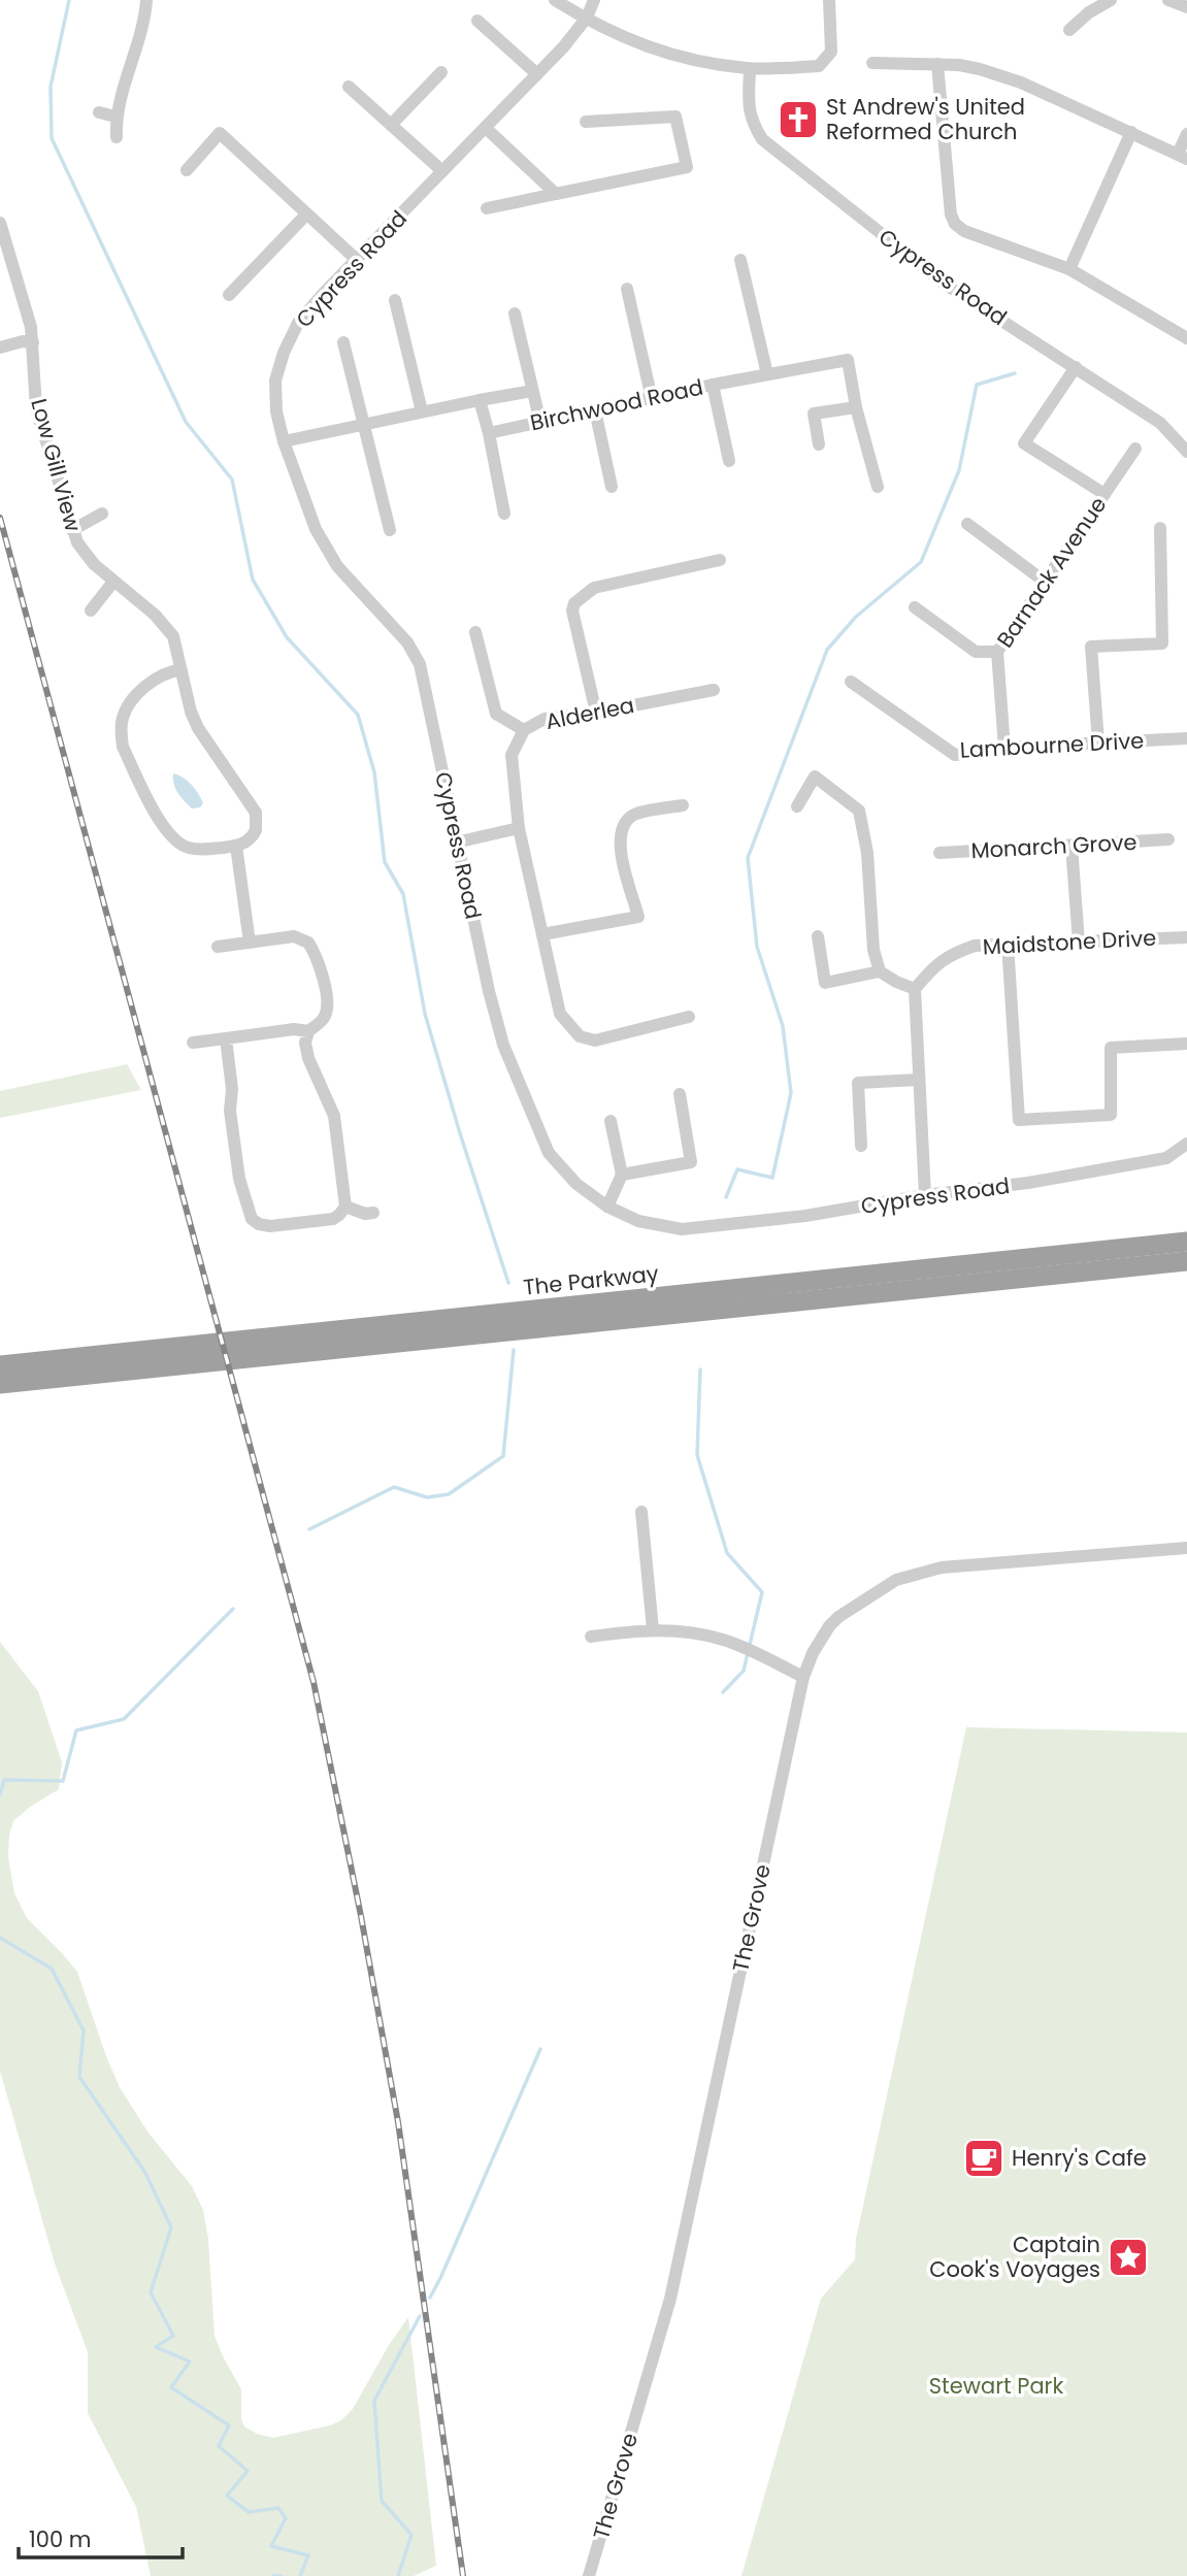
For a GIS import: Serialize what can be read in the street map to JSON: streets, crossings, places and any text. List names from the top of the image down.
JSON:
{
  "streets": {
    "highway": ["The Parkway"],
    "street": [
      "Cypress Road",
      "Birchwood Road",
      "Low Gill View",
      "Barnack Avenue",
      "Alderlea",
      "Lambourne Drive",
      "Monarch Grove",
      "Maidstone Drive",
      "The Grove"
    ]
  },
  "crossings": [
    ["Barnack Avenue", "Lambourne Drive"]
  ],
  "parks": ["Stewart Park"],
  "places": {
    "church": ["St Andrew's United Reformed Church"],
    "cafe": ["Henry's Cafe"],
    "place": ["Captain Cook's Voyages"]
  },
  "scale_bar": "100 m"
}
